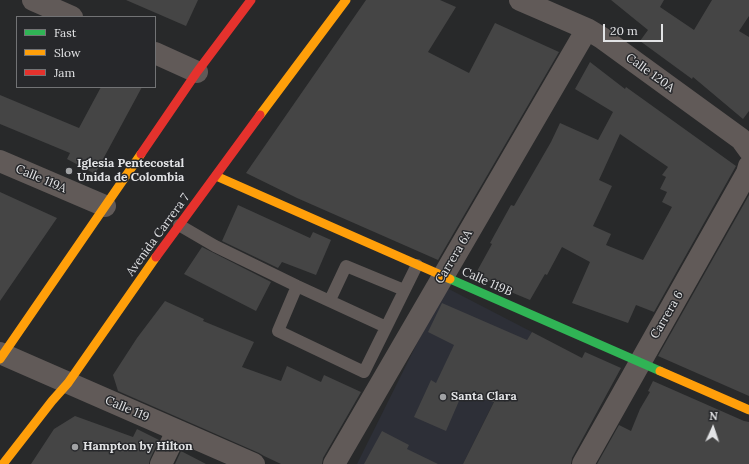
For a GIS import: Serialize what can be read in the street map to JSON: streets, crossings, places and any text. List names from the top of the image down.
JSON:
{
  "streets": {
    "main road": ["Avenida Carrera 7", "Calle 119B"],
    "street": [
      "Calle 120A",
      "Calle 119A",
      "Carrera 6A",
      "Carrera 6",
      "Calle 119"
    ]
  },
  "crossings": [
    ["Calle 120A", "Carrera 6A"],
    ["Avenida Carrera 7", "Calle 119B"],
    ["Avenida Carrera 7", "Calle 119"],
    ["Carrera 6A", "Calle 119B"],
    ["Calle 119B", "Carrera 6"]
  ],
  "places": ["Iglesia Pentecostal Unida de Colombia", "Santa Clara", "Hampton by Hilton"],
  "legend": ["Fast", "Slow", "Jam"],
  "scale_bar": "20 m",
  "north": "top"
}
